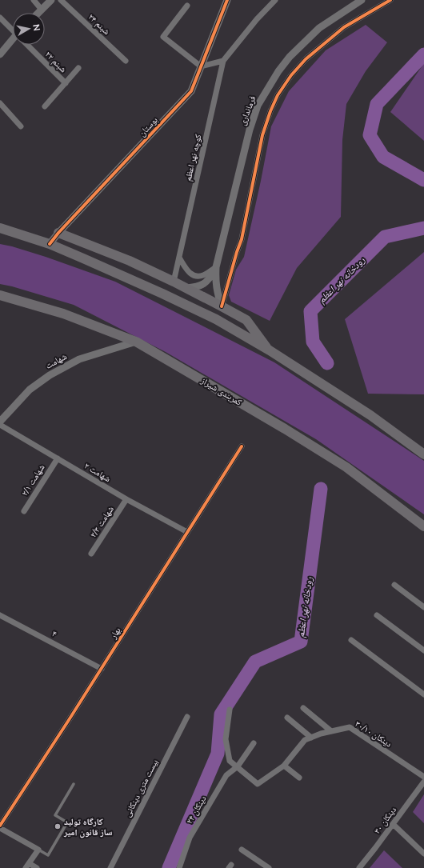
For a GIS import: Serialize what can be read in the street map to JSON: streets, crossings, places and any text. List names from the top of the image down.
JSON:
{
  "streets": {
    "highway": ["کمربندی شیراز"],
    "street": [
      "۲۴ شبنم",
      "۲۲ شبنم",
      "فرمانداری",
      "بوستان",
      "کوچه نهر اعظم",
      "شهامت",
      "۲ شهامت",
      "۲/۱ شهامت",
      "۲/۳ شهامت",
      "بهار",
      "۴",
      "۳۰/۱۰ دینکان",
      "بیست متری دینکانی",
      "۲۴ دینکان",
      "۳۰ دینکان"
    ]
  },
  "crossings": [
    ["شهامت", "کمربندی شیراز"],
    ["۲ شهامت", "۲/۱ شهامت"],
    ["۲ شهامت", "۲/۳ شهامت"],
    ["۲ شهامت", "بهار"],
    ["بهار", "۴"],
    ["۳۰/۱۰ دینکان", "۲۴ دینکان"]
  ],
  "water": ["رودخانه نهر اعظم"],
  "places": ["کارگاه تولید ساز قانون امیر"],
  "north": "right"
}
